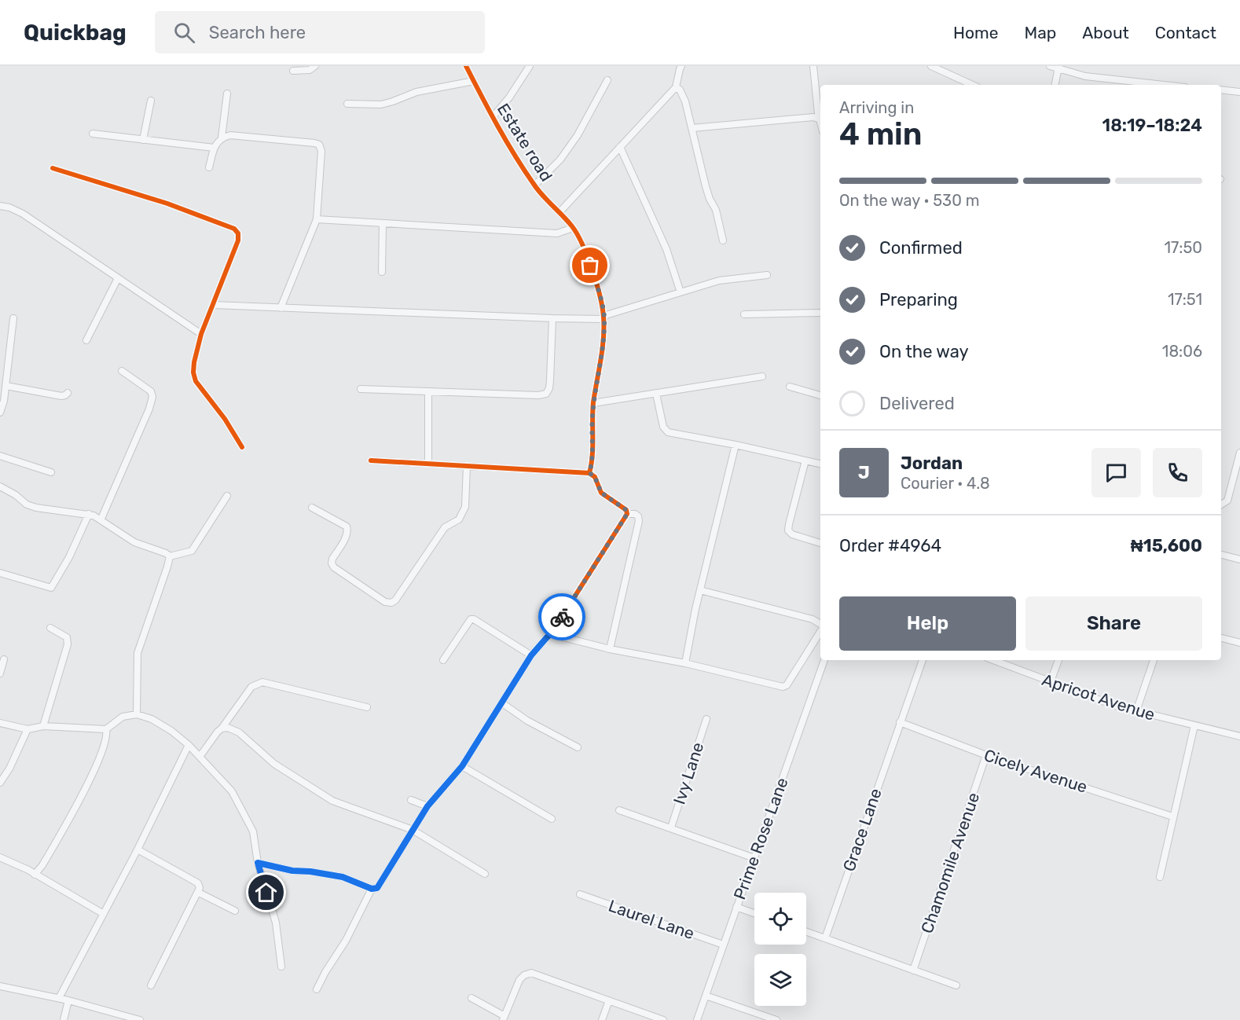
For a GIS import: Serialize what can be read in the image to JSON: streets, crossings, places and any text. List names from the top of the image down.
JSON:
{
  "streets": {
    "street": [
      "Estate road",
      "Apricot Avenue",
      "Cicely Avenue",
      "Ivy Lane",
      "Grace Lane",
      "Prime Rose Lane",
      "Chamomile Avenue",
      "Laurel Lane"
    ]
  },
  "crossings": [
    ["Cicely Avenue", "Grace Lane"],
    ["Cicely Avenue", "Chamomile Avenue"],
    ["Prime Rose Lane", "Laurel Lane"]
  ],
  "page": {
    "header": "Quickbag",
    "search": "Search here",
    "nav": [
      "Home",
      "Map",
      "About",
      "Contact"
    ],
    "heading": ["4 min", "Arriving in", "18:19–18:24"],
    "panel": [
      "Jordan",
      "Courier · 4.8",
      "Order #4964",
      "₦15,600"
    ],
    "bar": "On the way · 530 m",
    "list": [
      ["Confirmed", "17:50"],
      ["Preparing", "17:51"],
      ["On the way", "18:06"],
      "Delivered"
    ],
    "round": "J",
    "buttons": ["Help", "Share"]
  }
}
